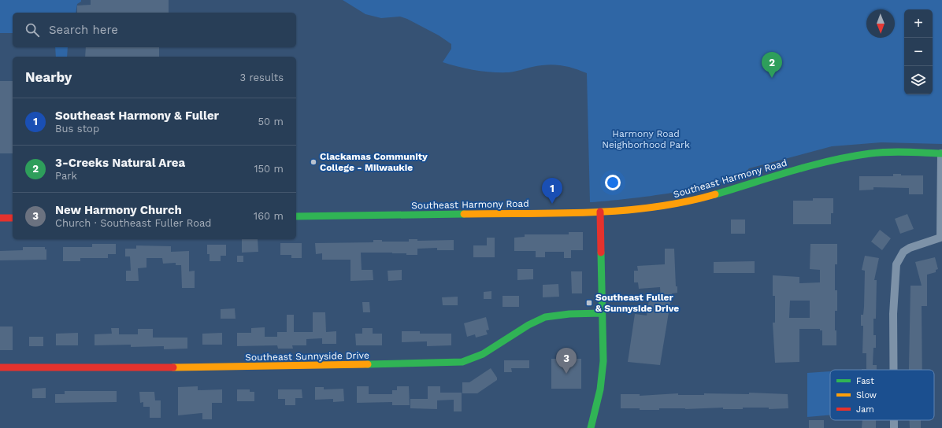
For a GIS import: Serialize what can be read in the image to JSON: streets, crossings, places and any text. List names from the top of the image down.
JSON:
{
  "streets": {
    "street": ["Southeast Harmony Road", "Southeast Sunnyside Drive"]
  },
  "parks": ["Harmony Road Neighborhood Park"],
  "places": {
    "other": ["Clackamas Community College - Milwaukie"],
    "transit": ["Southeast Fuller & Sunnyside Drive"]
  },
  "legend": ["Fast", "Slow", "Jam"],
  "north": "bottom",
  "page": {
    "map_buttons": ["+", "−"],
    "search": "Search here",
    "pins": ["2", "1", "3"],
    "heading": ["Nearby", "3 results"],
    "list": [
      {
        "mark": "1",
        "name": "Southeast Harmony & Fuller",
        "note": "Bus stop",
        "value": "50 m"
      },
      {
        "mark": "2",
        "name": "3-Creeks Natural Area",
        "note": "Park",
        "value": "150 m"
      },
      {
        "mark": "3",
        "name": "New Harmony Church",
        "note": "Church · Southeast Fuller Road",
        "value": "160 m"
      }
    ]
  }
}
